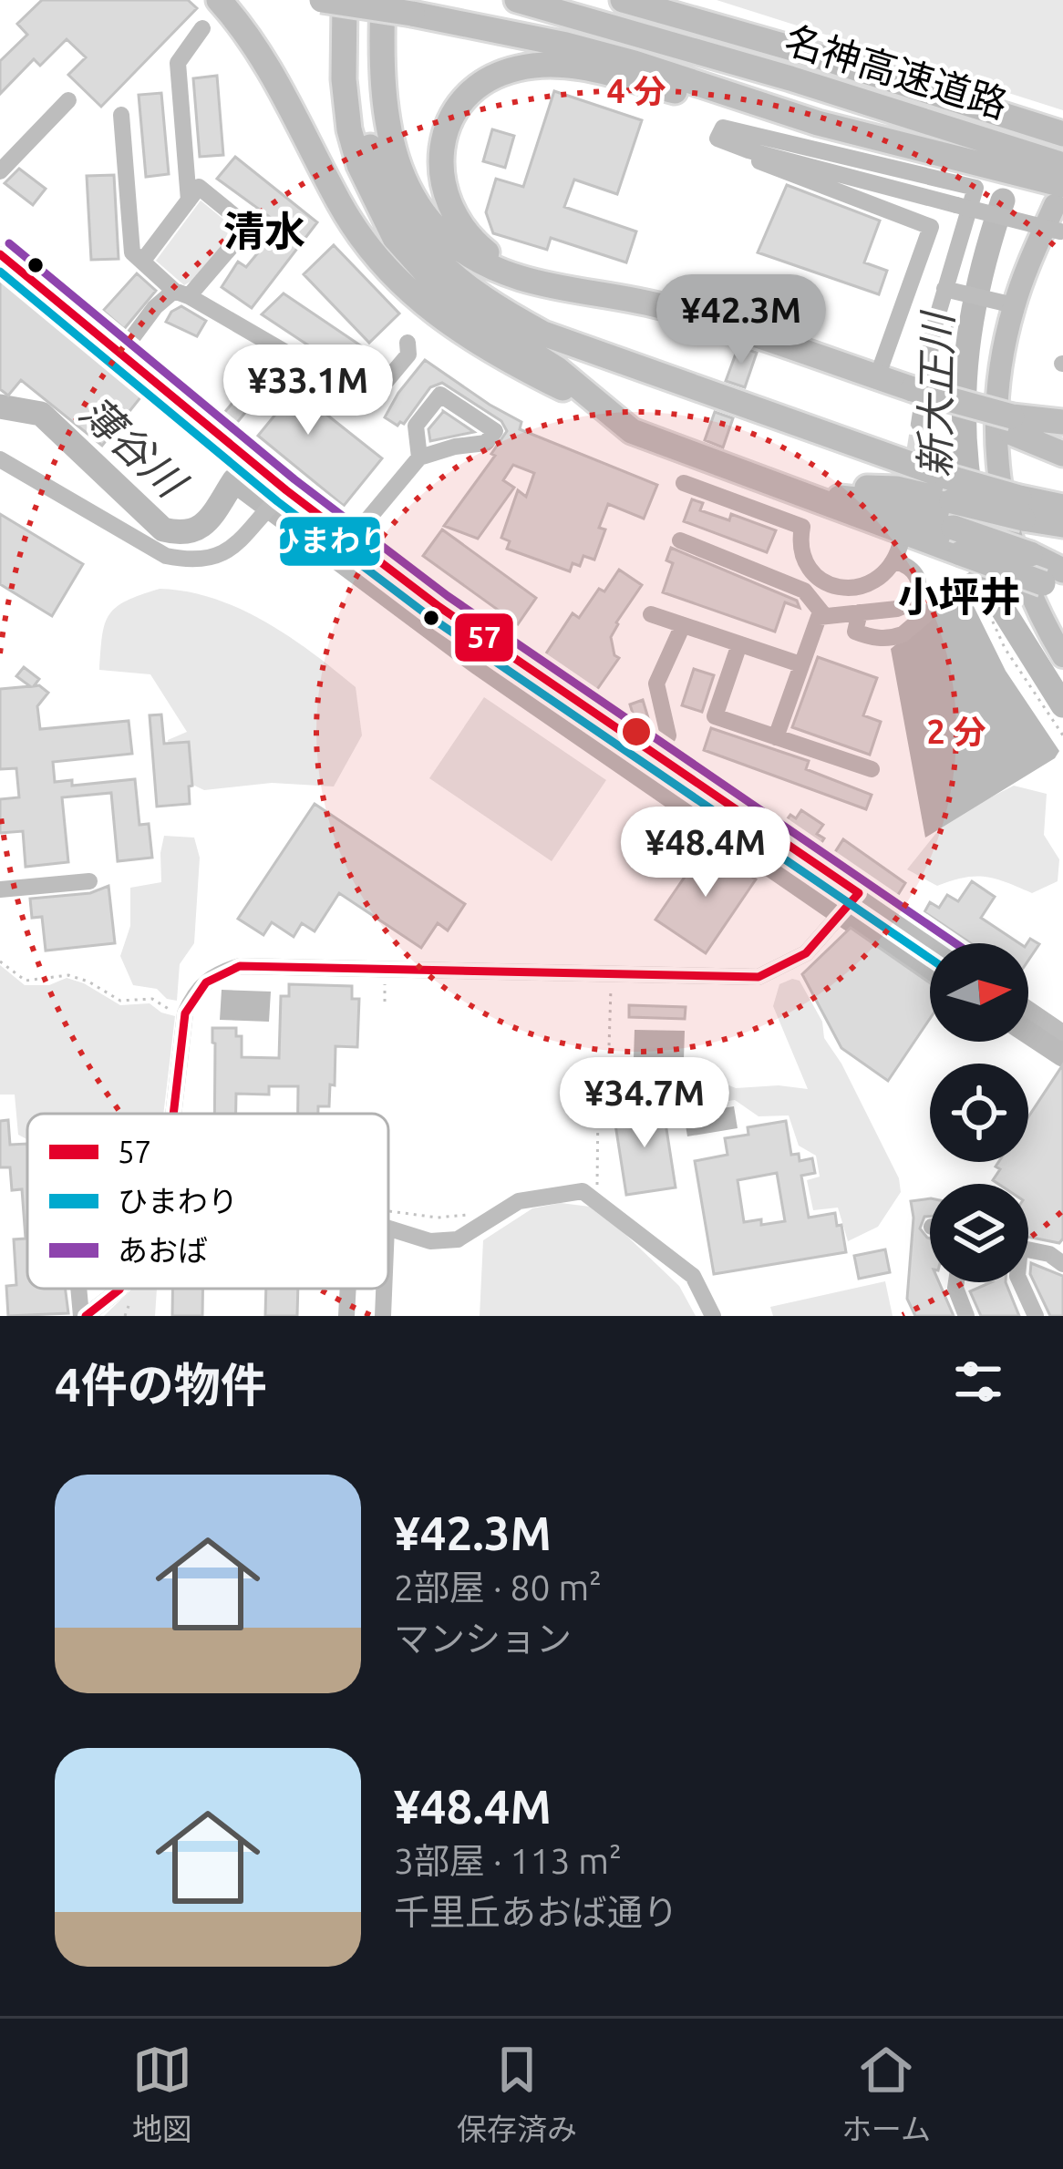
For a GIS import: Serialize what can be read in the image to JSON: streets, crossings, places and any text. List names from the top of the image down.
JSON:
{
  "streets": {
    "highway": ["名神高速道路"]
  },
  "districts": ["清水", "小坪井"],
  "water": ["新大正川", "薄谷川"],
  "lines": ["transit line あおば", "transit line 57", "transit line ひまわり"],
  "legend": ["57", "ひまわり", "あおば"],
  "north": "right",
  "page": {
    "price": [
      "¥42.3M",
      "¥33.1M",
      "¥48.4M",
      "¥34.7M"
    ],
    "heading": "4件の物件",
    "list": [
      {
        "name": "¥42.3M",
        "note": "2部屋 · 80 m² · マンション"
      },
      {
        "name": "¥48.4M",
        "note": "3部屋 · 113 m² · 千里丘あおば通り"
      }
    ],
    "tabs": ["地図", "保存済み", "ホーム"]
  },
  "rings": ["4 分", "2 分"]
}
